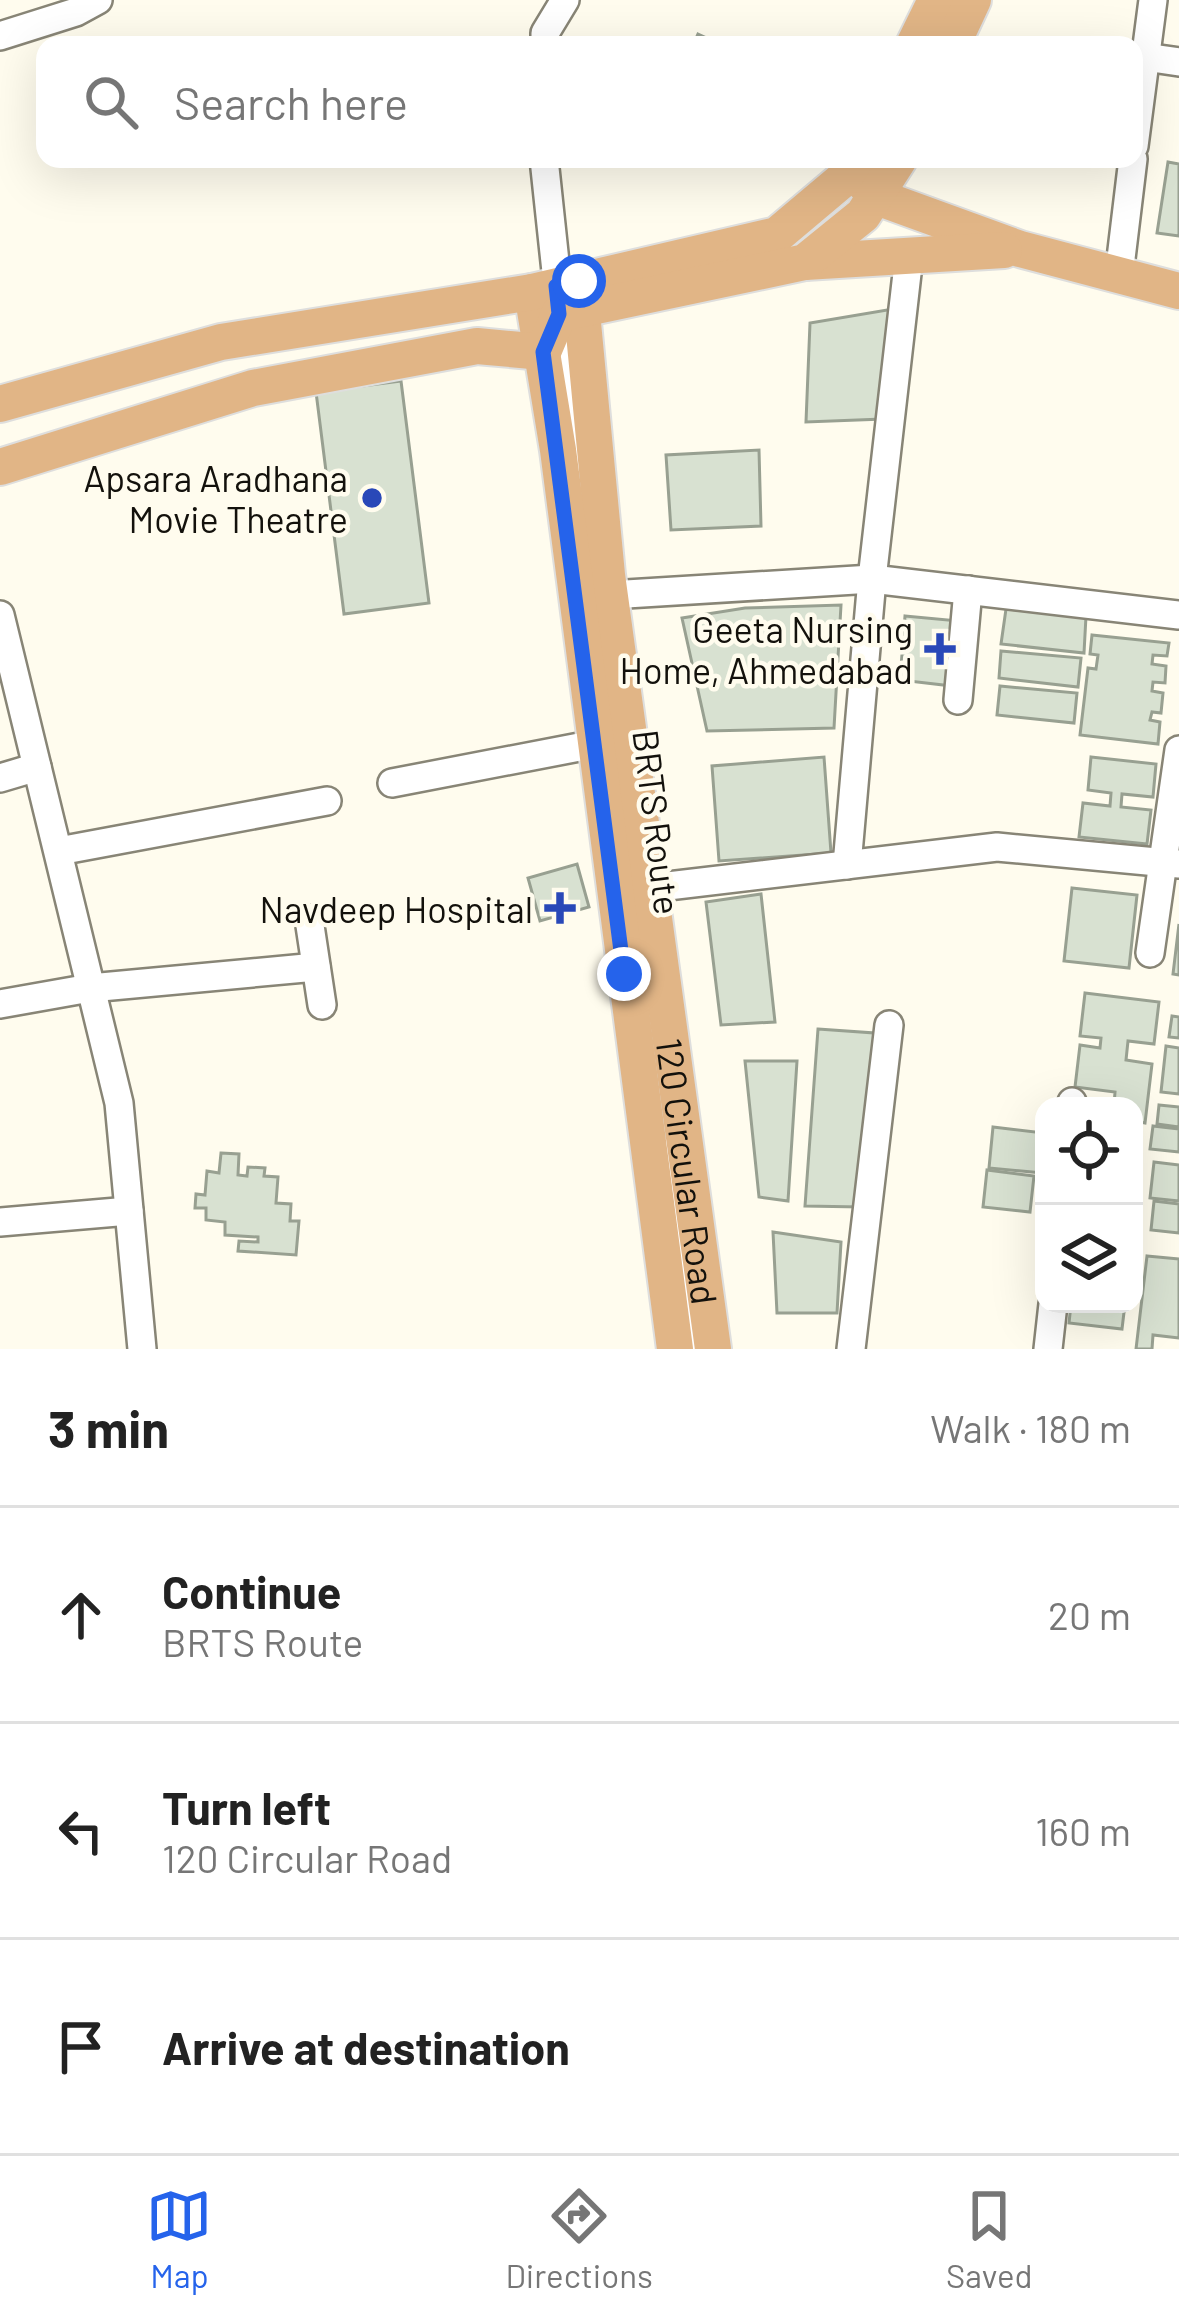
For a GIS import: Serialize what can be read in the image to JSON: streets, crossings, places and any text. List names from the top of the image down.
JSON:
{
  "streets": {
    "main road": ["120 Circular Road"],
    "street": ["BRTS Route"]
  },
  "crossings": [
    ["BRTS Route", "120 Circular Road"]
  ],
  "places": {
    "other": ["Apsara Aradhana Movie Theatre"],
    "health": ["Geeta Nursing Home, Ahmedabad", "Navdeep Hospital"]
  },
  "page": {
    "search": "Search here",
    "heading": ["3 min", "Walk · 180 m"],
    "list": [
      ["Continue", "BRTS Route", "20 m"],
      ["Turn left", "120 Circular Road", "160 m"],
      "Arrive at destination"
    ],
    "nav": ["Map", "Directions", "Saved"]
  }
}
